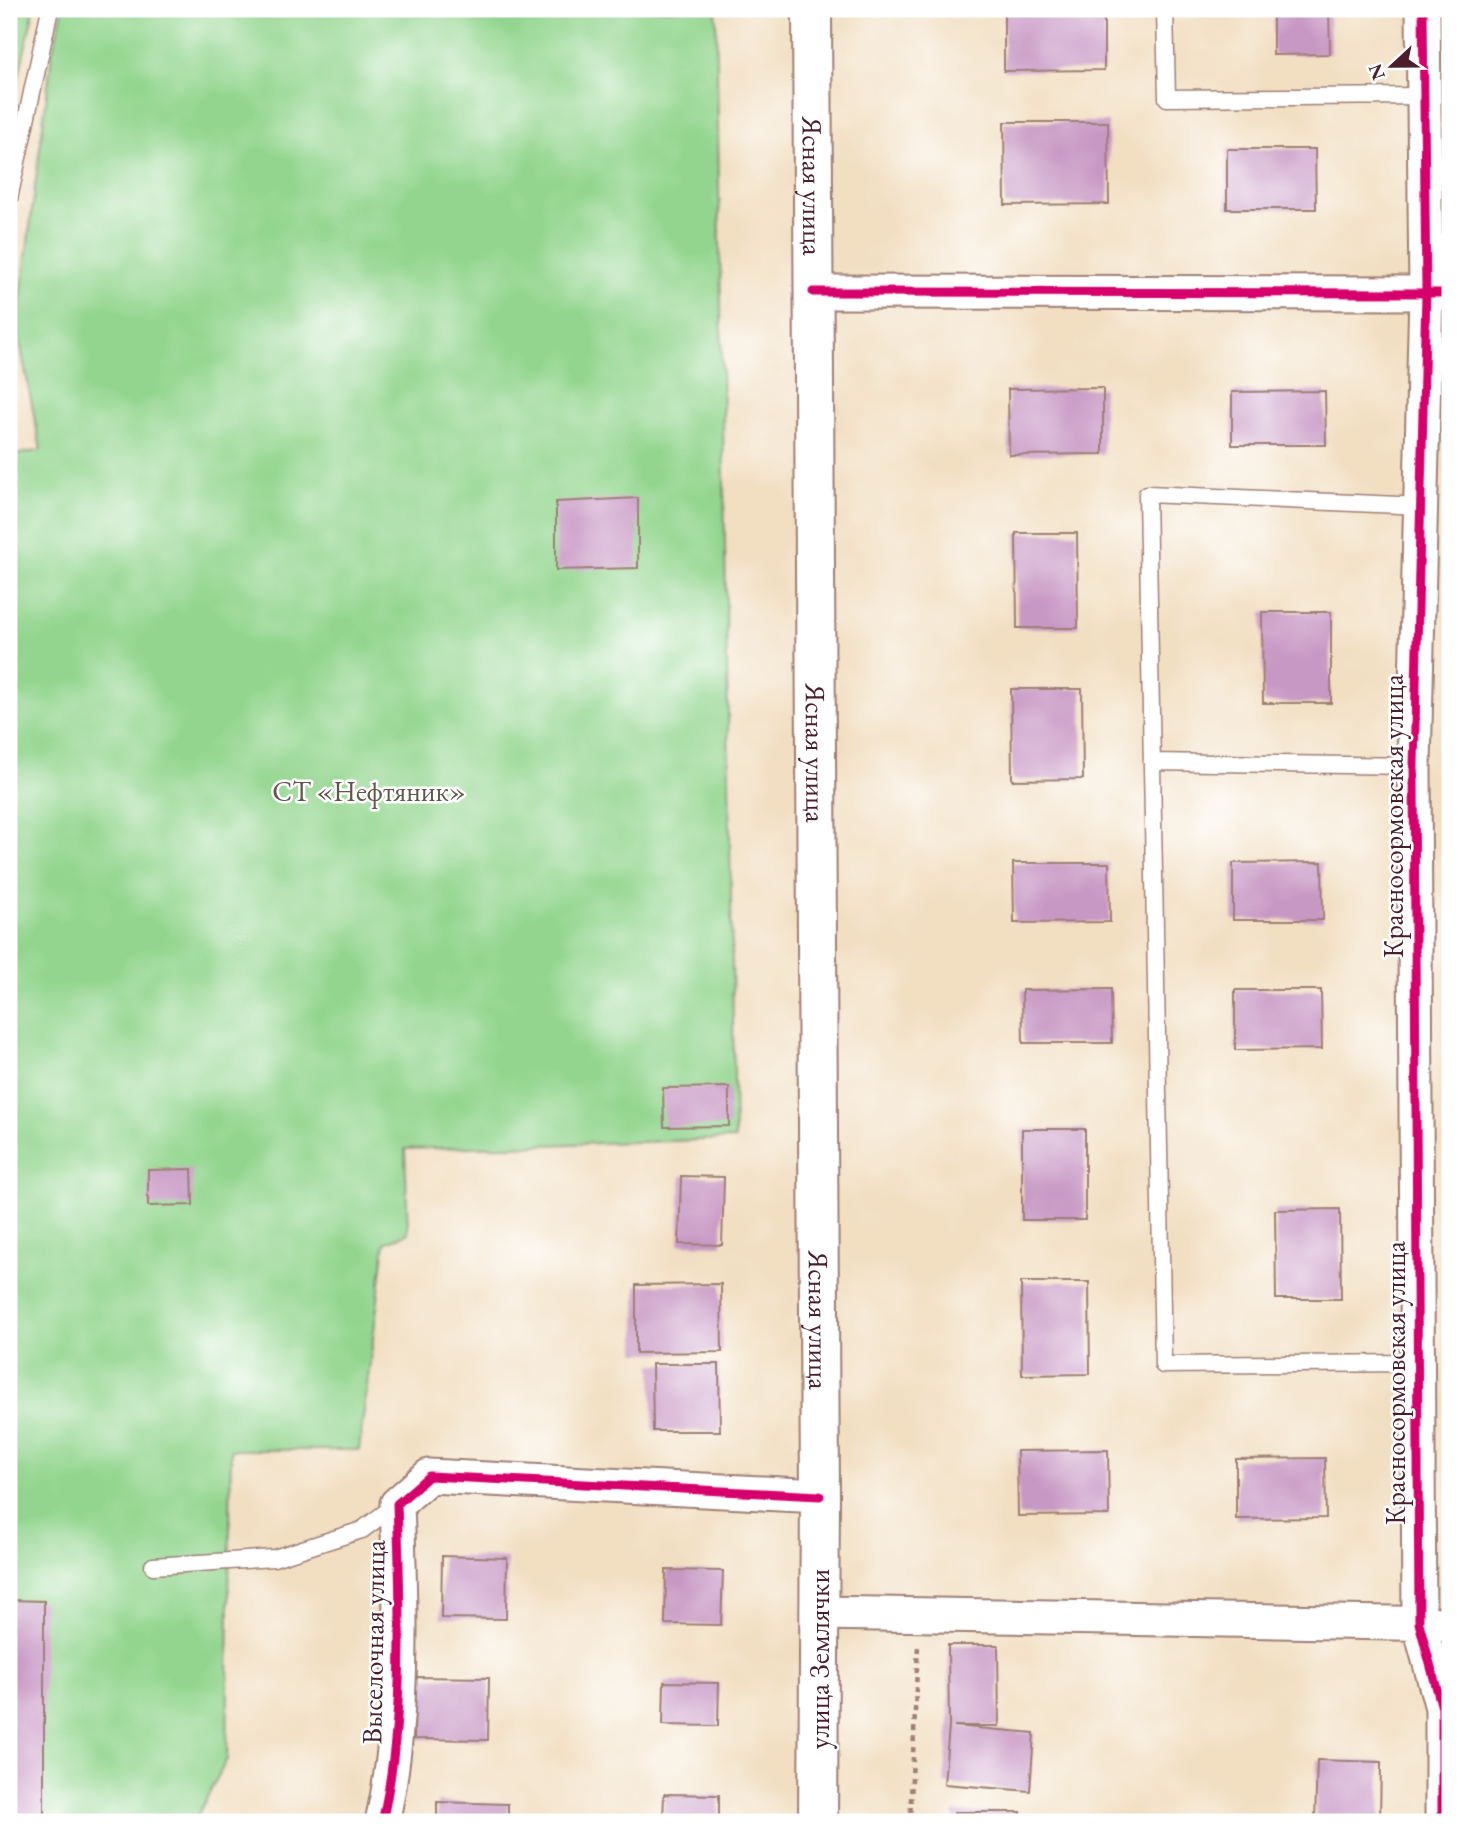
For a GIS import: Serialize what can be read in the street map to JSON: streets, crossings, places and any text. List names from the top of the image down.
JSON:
{
  "streets": {
    "main road": ["Ясная улица", "улица Землячки"],
    "street": ["Красносормовская улица", "Выселочная улица"]
  },
  "crossings": [
    ["Ясная улица", "Выселочная улица"],
    ["Ясная улица", "улица Землячки"],
    ["Выселочная улица", "улица Землячки"]
  ],
  "parks": ["СТ «Нефтяник»"],
  "north": "left"
}
